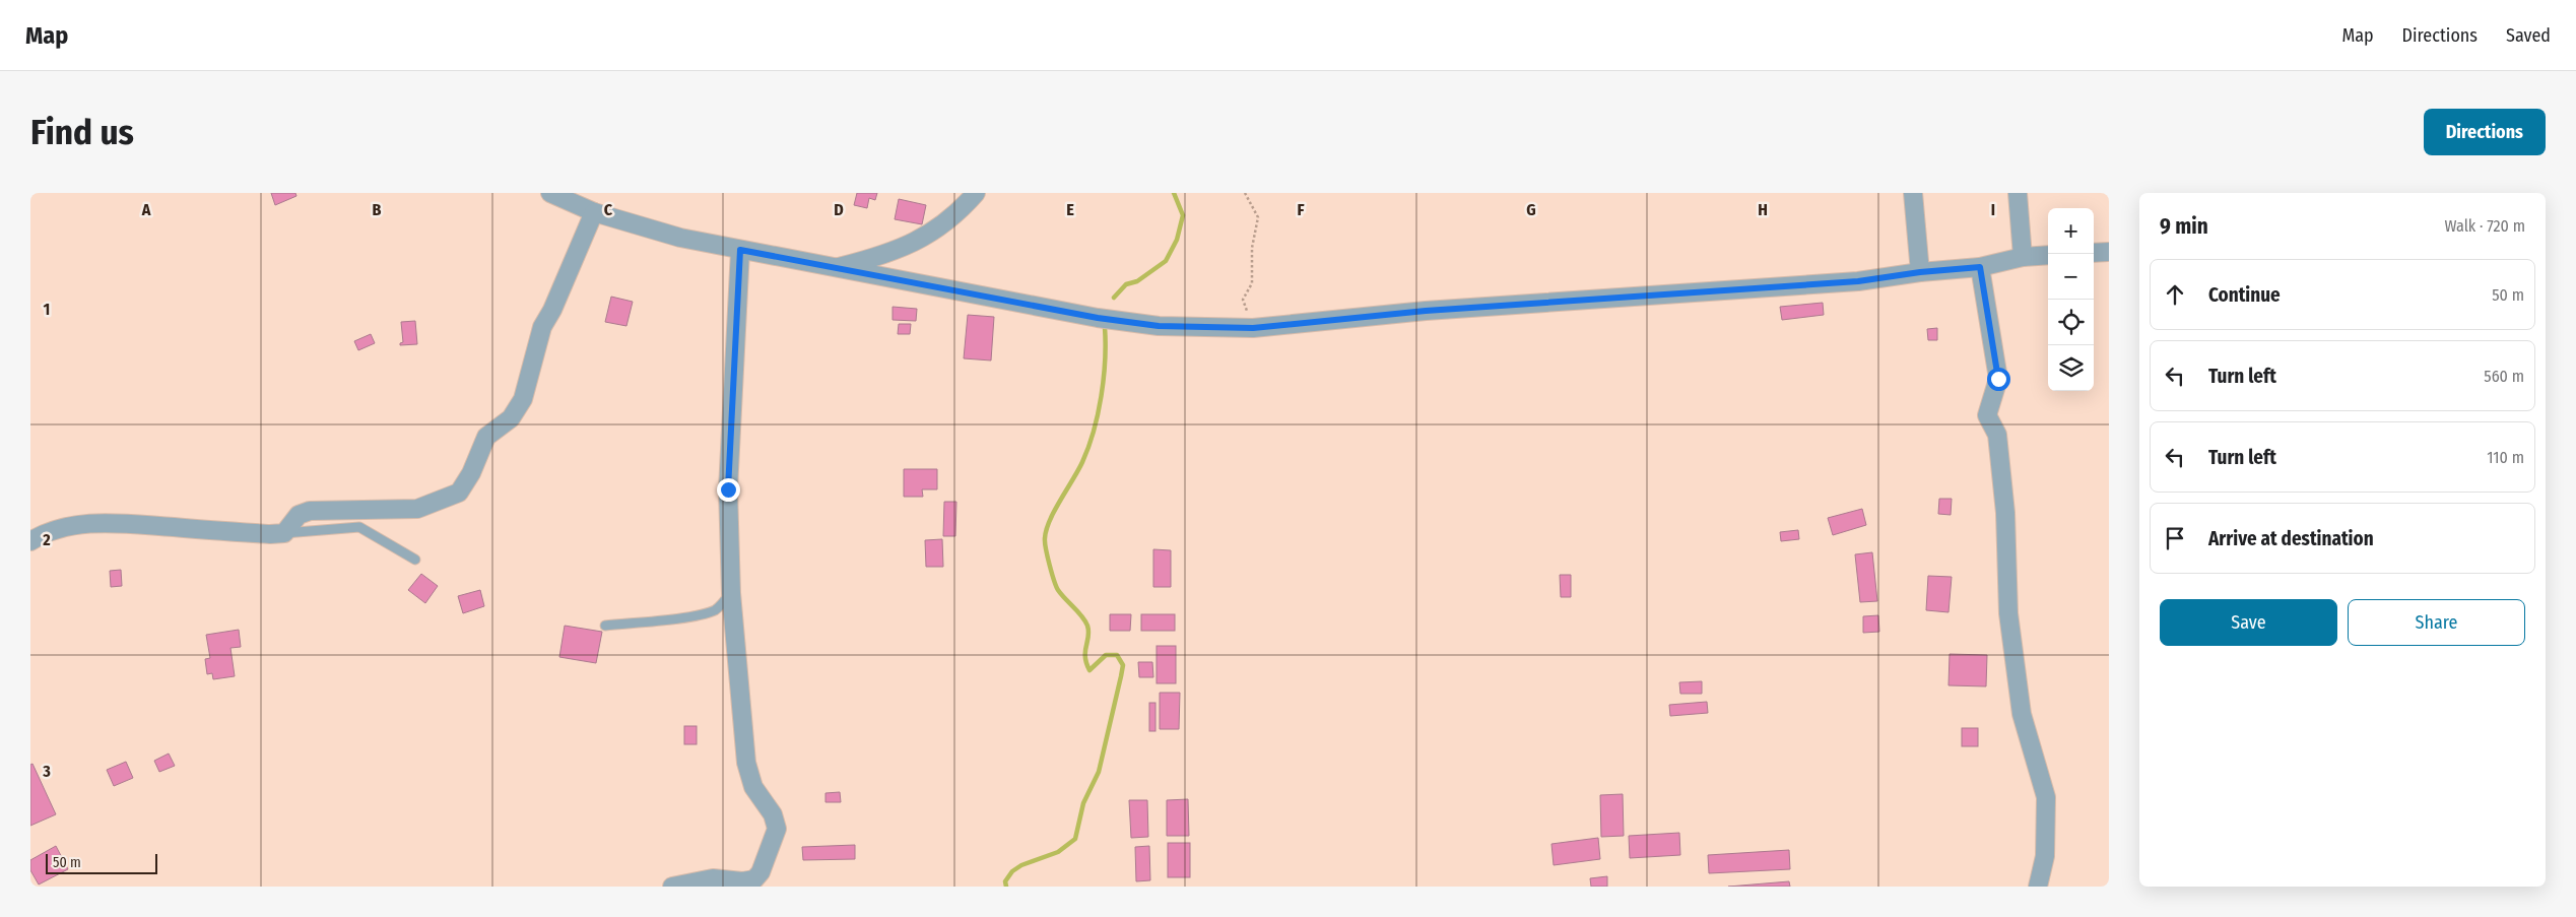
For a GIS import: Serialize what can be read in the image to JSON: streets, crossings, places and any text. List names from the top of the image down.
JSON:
{
  "scale_bar": "50 m",
  "page": {
    "header": "Map",
    "nav": ["Map", "Directions", "Saved"],
    "buttons": [
      "Directions",
      ["Save", "Share"]
    ],
    "title": "Find us",
    "heading": ["9 min", "Walk · 720 m"],
    "map_buttons": ["+", "−"],
    "list": [
      ["Continue", "50 m"],
      ["Turn left", "560 m"],
      ["Turn left", "110 m"],
      "Arrive at destination"
    ],
    "scale": "50 m"
  },
  "grid": {
    "columns": [
      "A",
      "B",
      "C",
      "D",
      "E",
      "F",
      "G",
      "H",
      "I"
    ],
    "rows": ["1", "2", "3"]
  }
}
